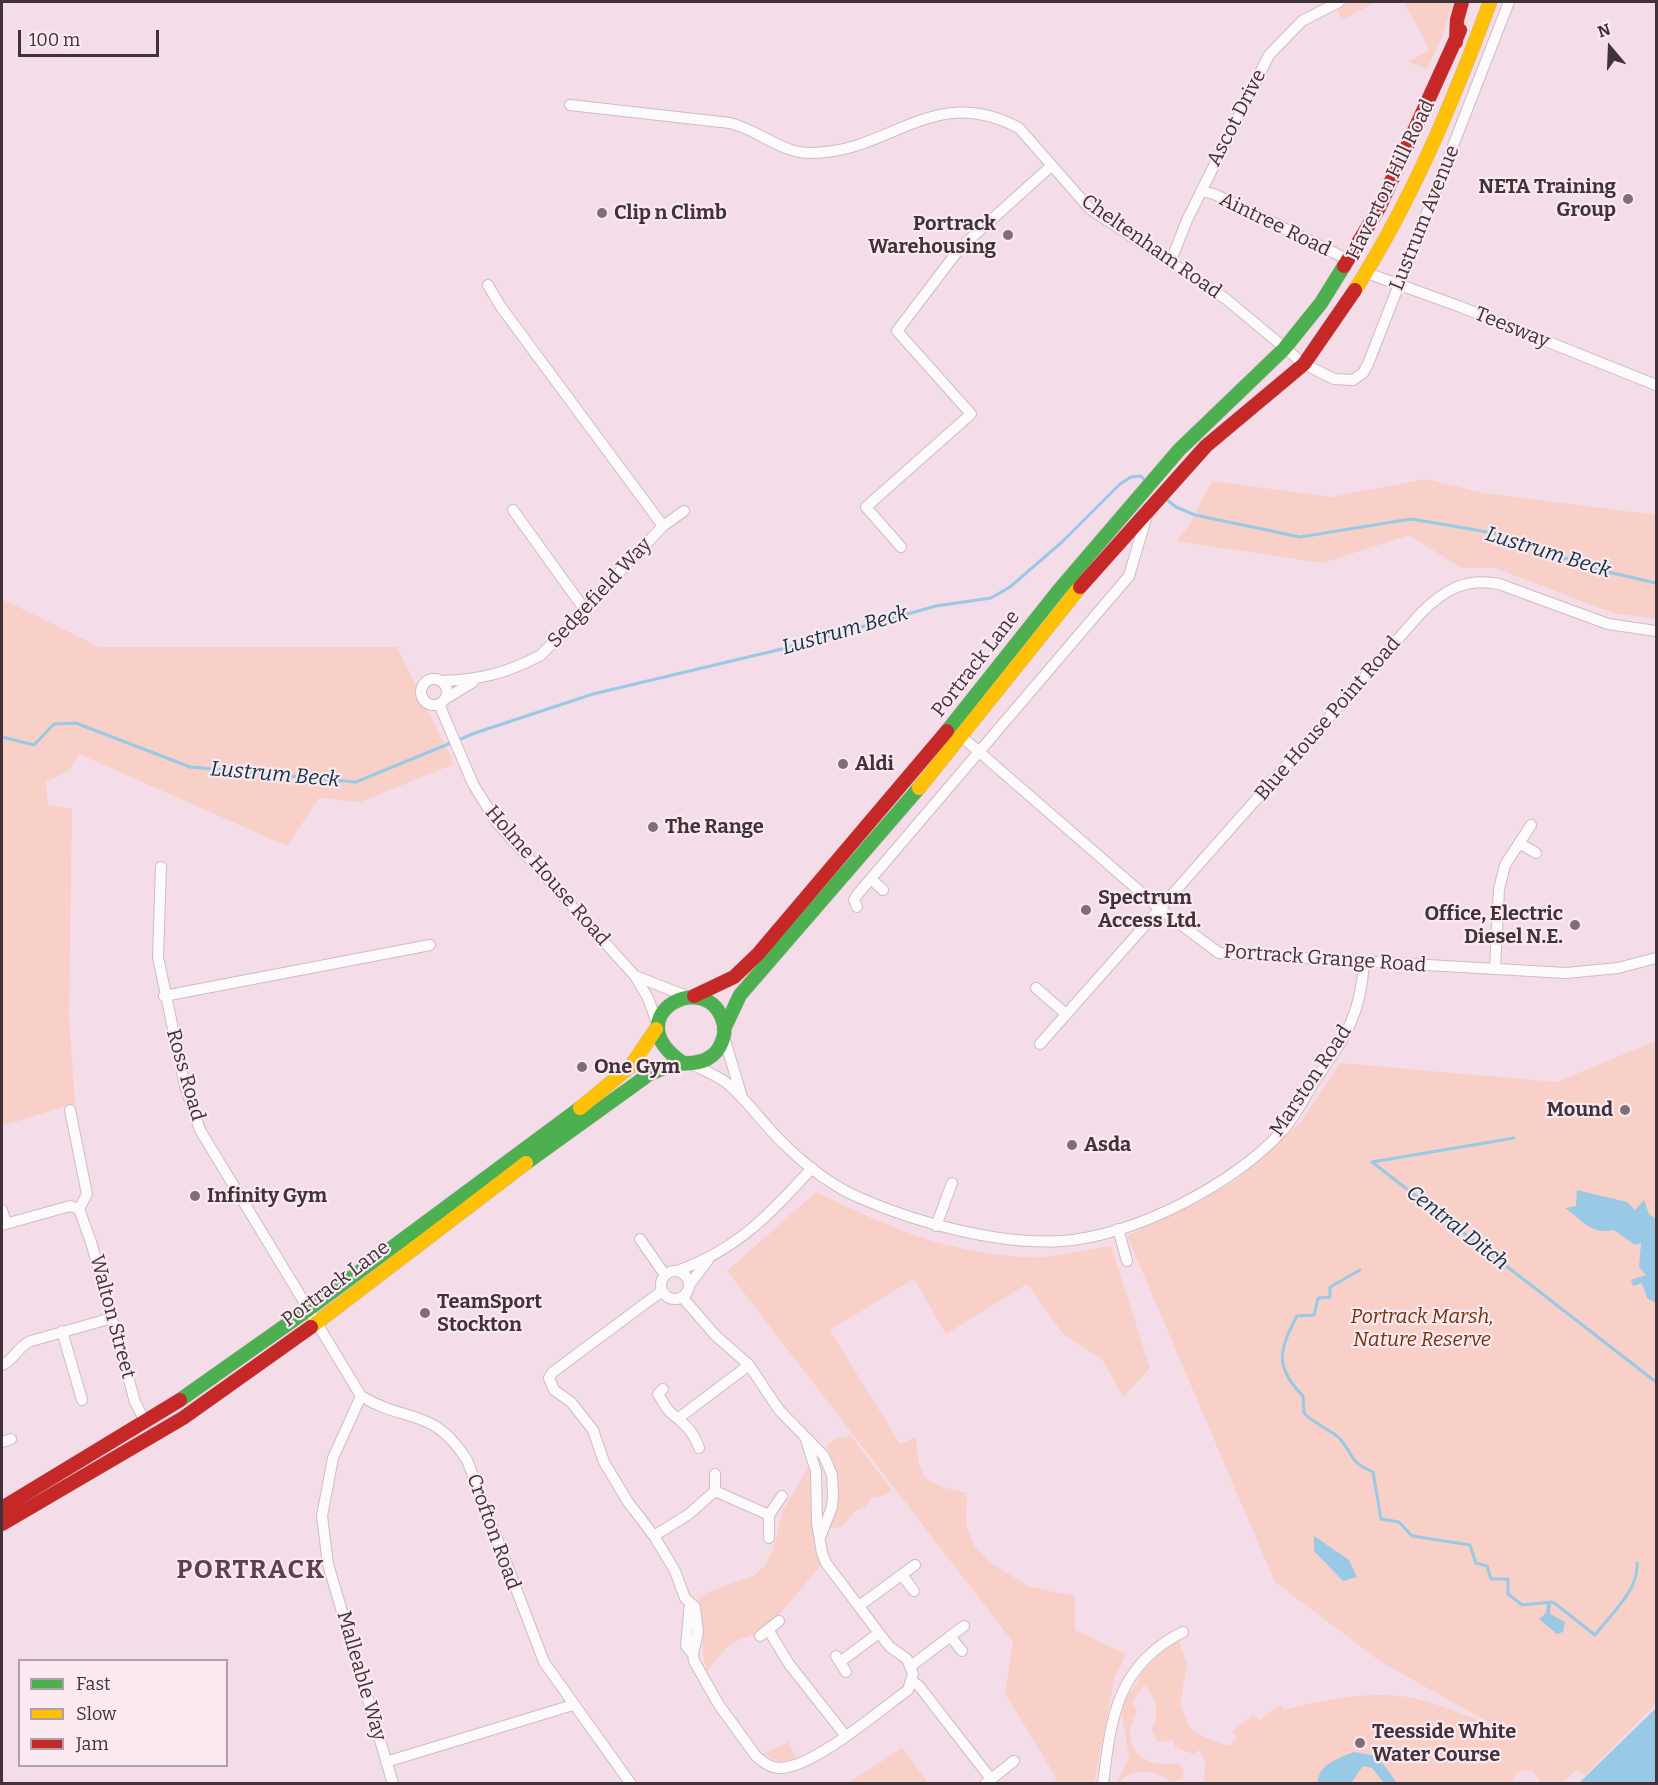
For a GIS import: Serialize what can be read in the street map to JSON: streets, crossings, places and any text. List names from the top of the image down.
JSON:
{
  "streets": {
    "main road": ["Haverton Hill Road", "Portrack Lane"],
    "street": [
      "Ascot Drive",
      "Lustrum Avenue",
      "Aintree Road",
      "Cheltenham Road",
      "Teesway",
      "Sedgefield Way",
      "Blue House Point Road",
      "Holme House Road",
      "Portrack Grange Road",
      "Ross Road",
      "Marston Road",
      "Walton Street",
      "Crofton Road",
      "Malleable Way"
    ]
  },
  "crossings": [
    ["Ascot Drive", "Aintree Road"],
    ["Ascot Drive", "Cheltenham Road"],
    ["Haverton Hill Road", "Lustrum Avenue"],
    ["Haverton Hill Road", "Aintree Road"],
    ["Haverton Hill Road", "Cheltenham Road"],
    ["Haverton Hill Road", "Teesway"],
    ["Haverton Hill Road", "Portrack Lane"],
    ["Lustrum Avenue", "Cheltenham Road"],
    ["Lustrum Avenue", "Teesway"],
    ["Lustrum Avenue", "Portrack Lane"],
    ["Cheltenham Road", "Portrack Lane"],
    ["Sedgefield Way", "Holme House Road"],
    ["Portrack Lane", "Holme House Road"],
    ["Portrack Lane", "Portrack Grange Road"],
    ["Portrack Lane", "Ross Road"],
    ["Portrack Lane", "Marston Road"],
    ["Portrack Lane", "Walton Street"],
    ["Blue House Point Road", "Portrack Grange Road"],
    ["Holme House Road", "Marston Road"],
    ["Portrack Grange Road", "Marston Road"],
    ["Crofton Road", "Malleable Way"]
  ],
  "districts": ["PORTRACK"],
  "water": ["Lustrum Beck", "Central Ditch"],
  "parks": ["Portrack Marsh, Nature Reserve"],
  "places": [
    "NETA Training Group",
    "Clip n Climb",
    "Portrack Warehousing",
    "Aldi",
    "The Range",
    "Spectrum Access Ltd.",
    "Office, Electric Diesel N.E.",
    "One Gym",
    "Mound",
    "Asda",
    "Infinity Gym",
    "TeamSport Stockton",
    "Teesside White Water Course"
  ],
  "legend": ["Fast", "Slow", "Jam"],
  "scale_bar": "100 m",
  "north": "top"
}
